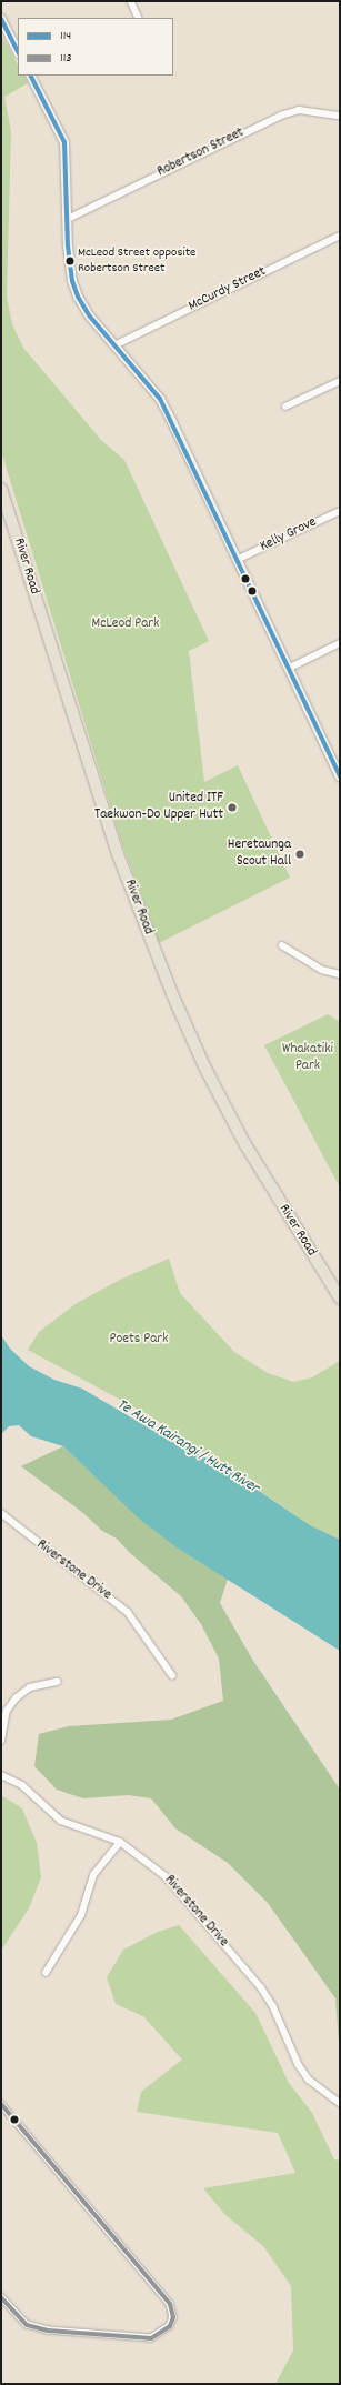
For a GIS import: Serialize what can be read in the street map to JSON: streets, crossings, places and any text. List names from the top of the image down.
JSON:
{
  "streets": {
    "highway": ["River Road"],
    "street": [
      "Robertson Street",
      "McCurdy Street",
      "Kelly Grove",
      "Riverstone Drive"
    ]
  },
  "water": ["Te Awa Kairangi / Hutt River"],
  "parks": ["McLeod Park", "Whakatiki Park", "Poets Park"],
  "places": ["McLeod Street opposite Robertson Street", "United ITF Taekwon-Do Upper Hutt", "Heretaunga Scout Hall"],
  "lines": ["transit line 114", "transit line 113"],
  "legend": ["114", "113"]
}
